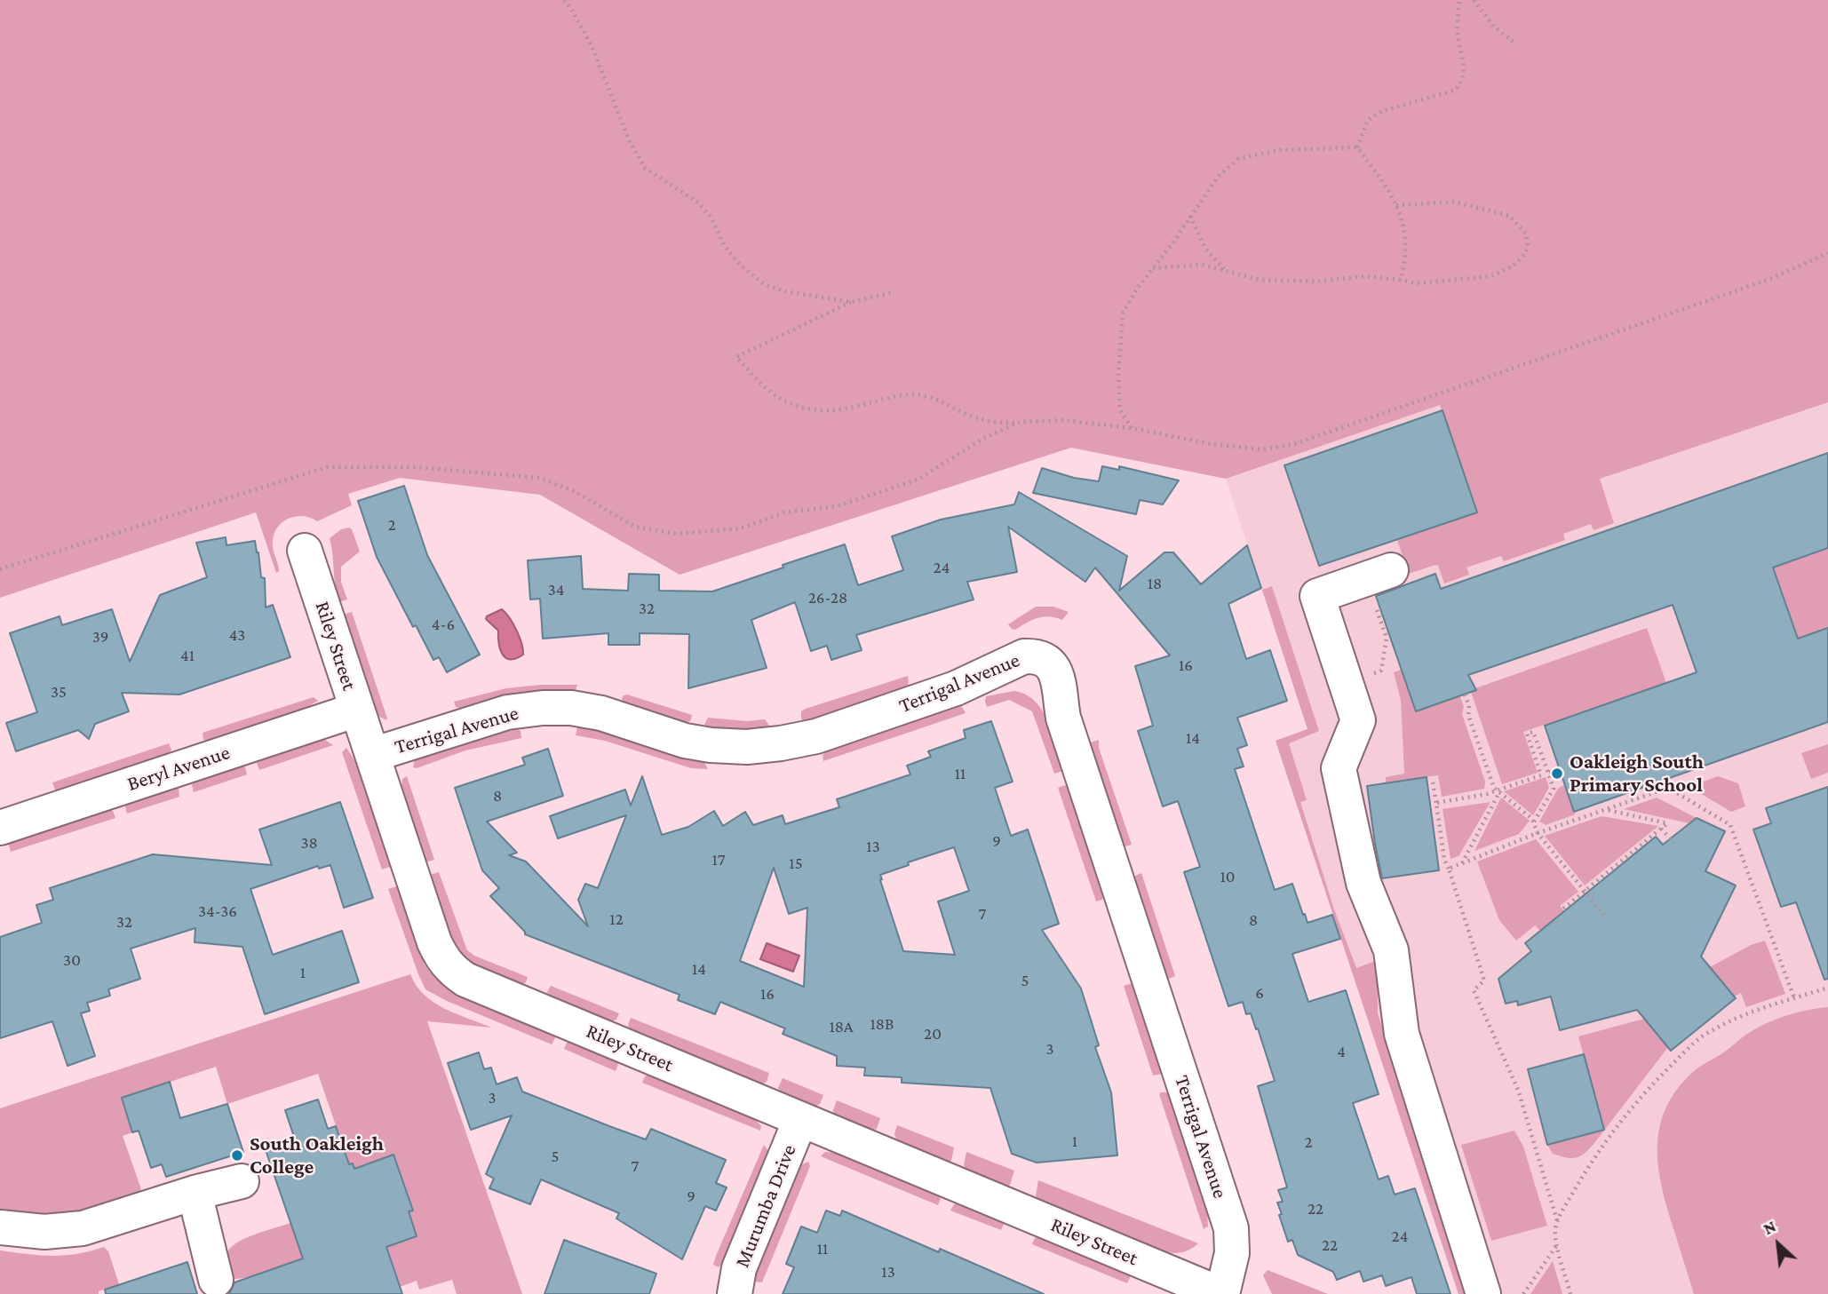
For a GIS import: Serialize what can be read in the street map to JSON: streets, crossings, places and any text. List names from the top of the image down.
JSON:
{
  "streets": {
    "street": [
      "Riley Street",
      "Terrigal Avenue",
      "Beryl Avenue",
      "Murumba Drive"
    ]
  },
  "crossings": [
    ["Riley Street", "Terrigal Avenue"],
    ["Riley Street", "Beryl Avenue"],
    ["Riley Street", "Murumba Drive"]
  ],
  "places": ["Oakleigh South Primary School", "South Oakleigh College"],
  "house_numbers": [
    "2",
    "24",
    "18",
    "34",
    "26-28",
    "32",
    "4-6",
    "43",
    "39",
    "41",
    "16",
    "35",
    "14",
    "11",
    "8",
    "9",
    "38",
    "13",
    "17",
    "15",
    "10",
    "34-36",
    "7",
    "12",
    "8",
    "32",
    "30",
    "14",
    "1",
    "5",
    "6",
    "16",
    "18B",
    "18A",
    "20",
    "3",
    "4",
    "3",
    "1",
    "2",
    "5",
    "7",
    "9",
    "22",
    "24",
    "22",
    "11",
    "13"
  ],
  "north": "top left"
}
